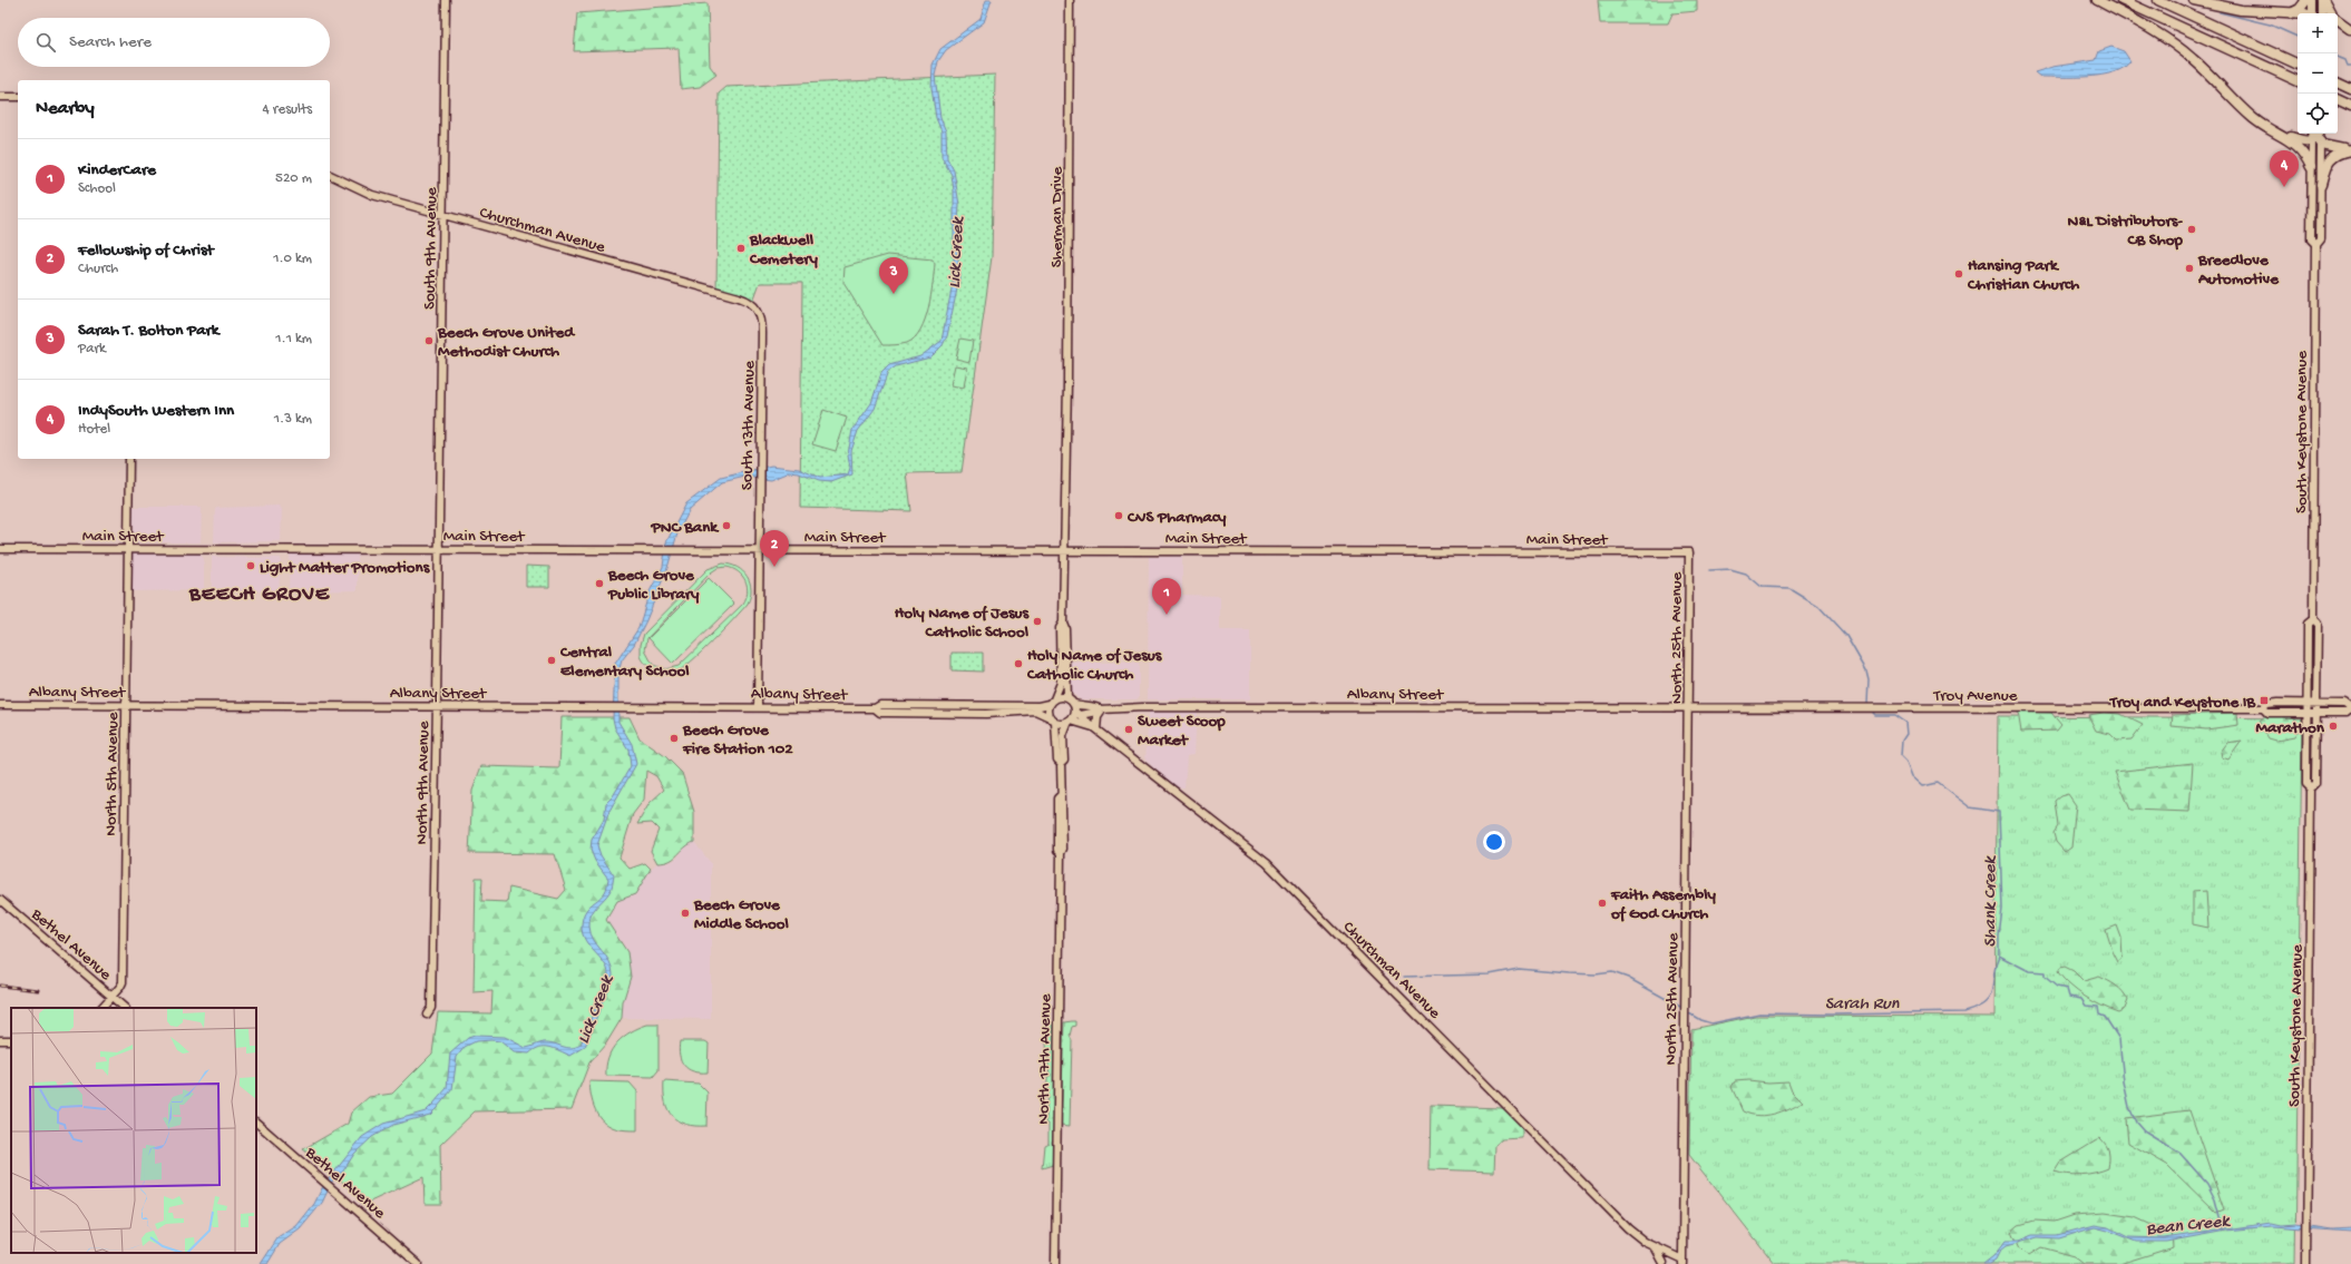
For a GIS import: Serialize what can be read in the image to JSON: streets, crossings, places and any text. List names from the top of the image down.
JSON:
{
  "streets": {
    "main road": [
      "Sherman Drive",
      "Churchman Avenue",
      "South 9th Avenue",
      "South 13th Avenue",
      "South Keystone Avenue",
      "Main Street",
      "North 25th Avenue",
      "Albany Street",
      "Troy Avenue",
      "North 5th Avenue",
      "North 9th Avenue",
      "Bethel Avenue",
      "North 17th Avenue"
    ]
  },
  "crossings": [
    ["Sherman Drive", "Main Street"],
    ["Churchman Avenue", "South 9th Avenue"],
    ["Churchman Avenue", "South 13th Avenue"],
    ["Churchman Avenue", "North 25th Avenue"],
    ["Churchman Avenue", "Albany Street"],
    ["Churchman Avenue", "North 17th Avenue"],
    ["South 9th Avenue", "Main Street"],
    ["South 9th Avenue", "North 9th Avenue"],
    ["South 13th Avenue", "Main Street"],
    ["South 13th Avenue", "Albany Street"],
    ["South Keystone Avenue", "Troy Avenue"],
    ["Main Street", "North 25th Avenue"],
    ["Main Street", "North 5th Avenue"],
    ["Main Street", "North 9th Avenue"],
    ["North 25th Avenue", "Albany Street"],
    ["North 25th Avenue", "Troy Avenue"],
    ["Albany Street", "Troy Avenue"],
    ["Albany Street", "North 5th Avenue"],
    ["Albany Street", "North 9th Avenue"],
    ["Albany Street", "North 17th Avenue"],
    ["North 5th Avenue", "Bethel Avenue"]
  ],
  "districts": ["BEECH GROVE"],
  "water": [
    "Lick Creek",
    "Shank Creek",
    "Sarah Run",
    "Bean Creek"
  ],
  "places": {
    "other": [
      "N&L Distributors- CB Shop",
      "Blackwell Cemetery",
      "Breedlove Automotive",
      "Hansing Park Christian Church",
      "Beech Grove United Methodist Church",
      "CVS Pharmacy",
      "PNC Bank",
      "Light Matter Promotions",
      "Beech Grove Public Library",
      "Holy Name of Jesus Catholic School",
      "Central Elementary School",
      "Holy Name of Jesus Catholic Church",
      "Marathon",
      "Sweet Scoop Market",
      "Beech Grove Fire Station 102",
      "Faith Assembly of God Church",
      "Beech Grove Middle School"
    ],
    "transit": ["Troy and Keystone IB"]
  },
  "page": {
    "map_buttons": ["+", "−"],
    "search": "Search here",
    "heading": ["Nearby", "4 results"],
    "list": [
      {
        "mark": "1",
        "name": "KinderCare",
        "note": "School",
        "value": "520 m"
      },
      {
        "mark": "2",
        "name": "Fellowship of Christ",
        "note": "Church",
        "value": "1.0 km"
      },
      {
        "mark": "3",
        "name": "Sarah T. Bolton Park",
        "note": "Park",
        "value": "1.1 km"
      },
      {
        "mark": "4",
        "name": "IndySouth Western Inn",
        "note": "Hotel",
        "value": "1.3 km"
      }
    ],
    "pins": [
      "4",
      "3",
      "2",
      "1"
    ]
  }
}
